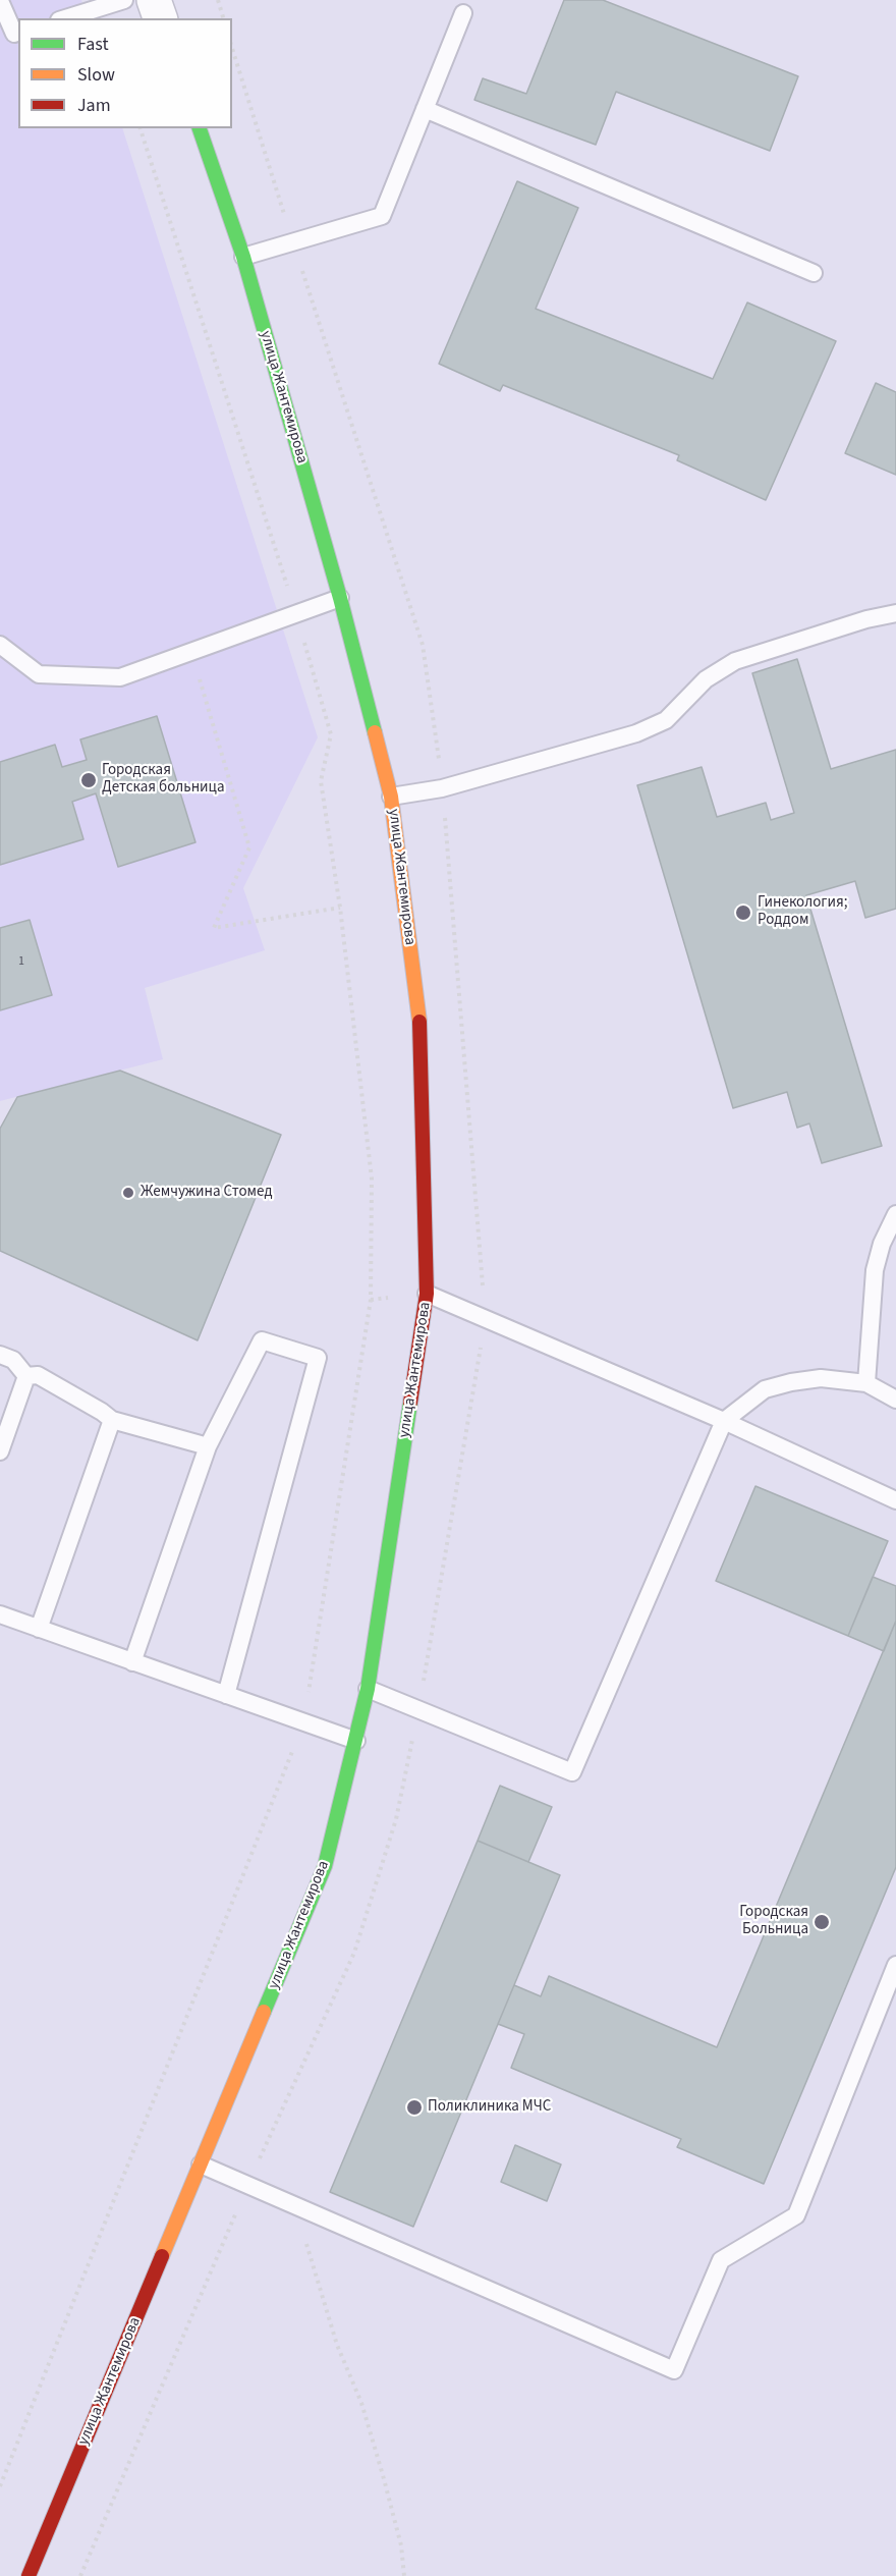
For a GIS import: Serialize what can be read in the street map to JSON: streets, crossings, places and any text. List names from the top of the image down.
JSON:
{
  "streets": {
    "street": ["улица Жантемирова"]
  },
  "places": [
    "Городская Детская больница",
    "Гинекология; Роддом",
    "Жемчужина Стомед",
    "Городская Больница",
    "Поликлиника МЧС"
  ],
  "house_numbers": ["1"],
  "legend": ["Fast", "Slow", "Jam"]
}
